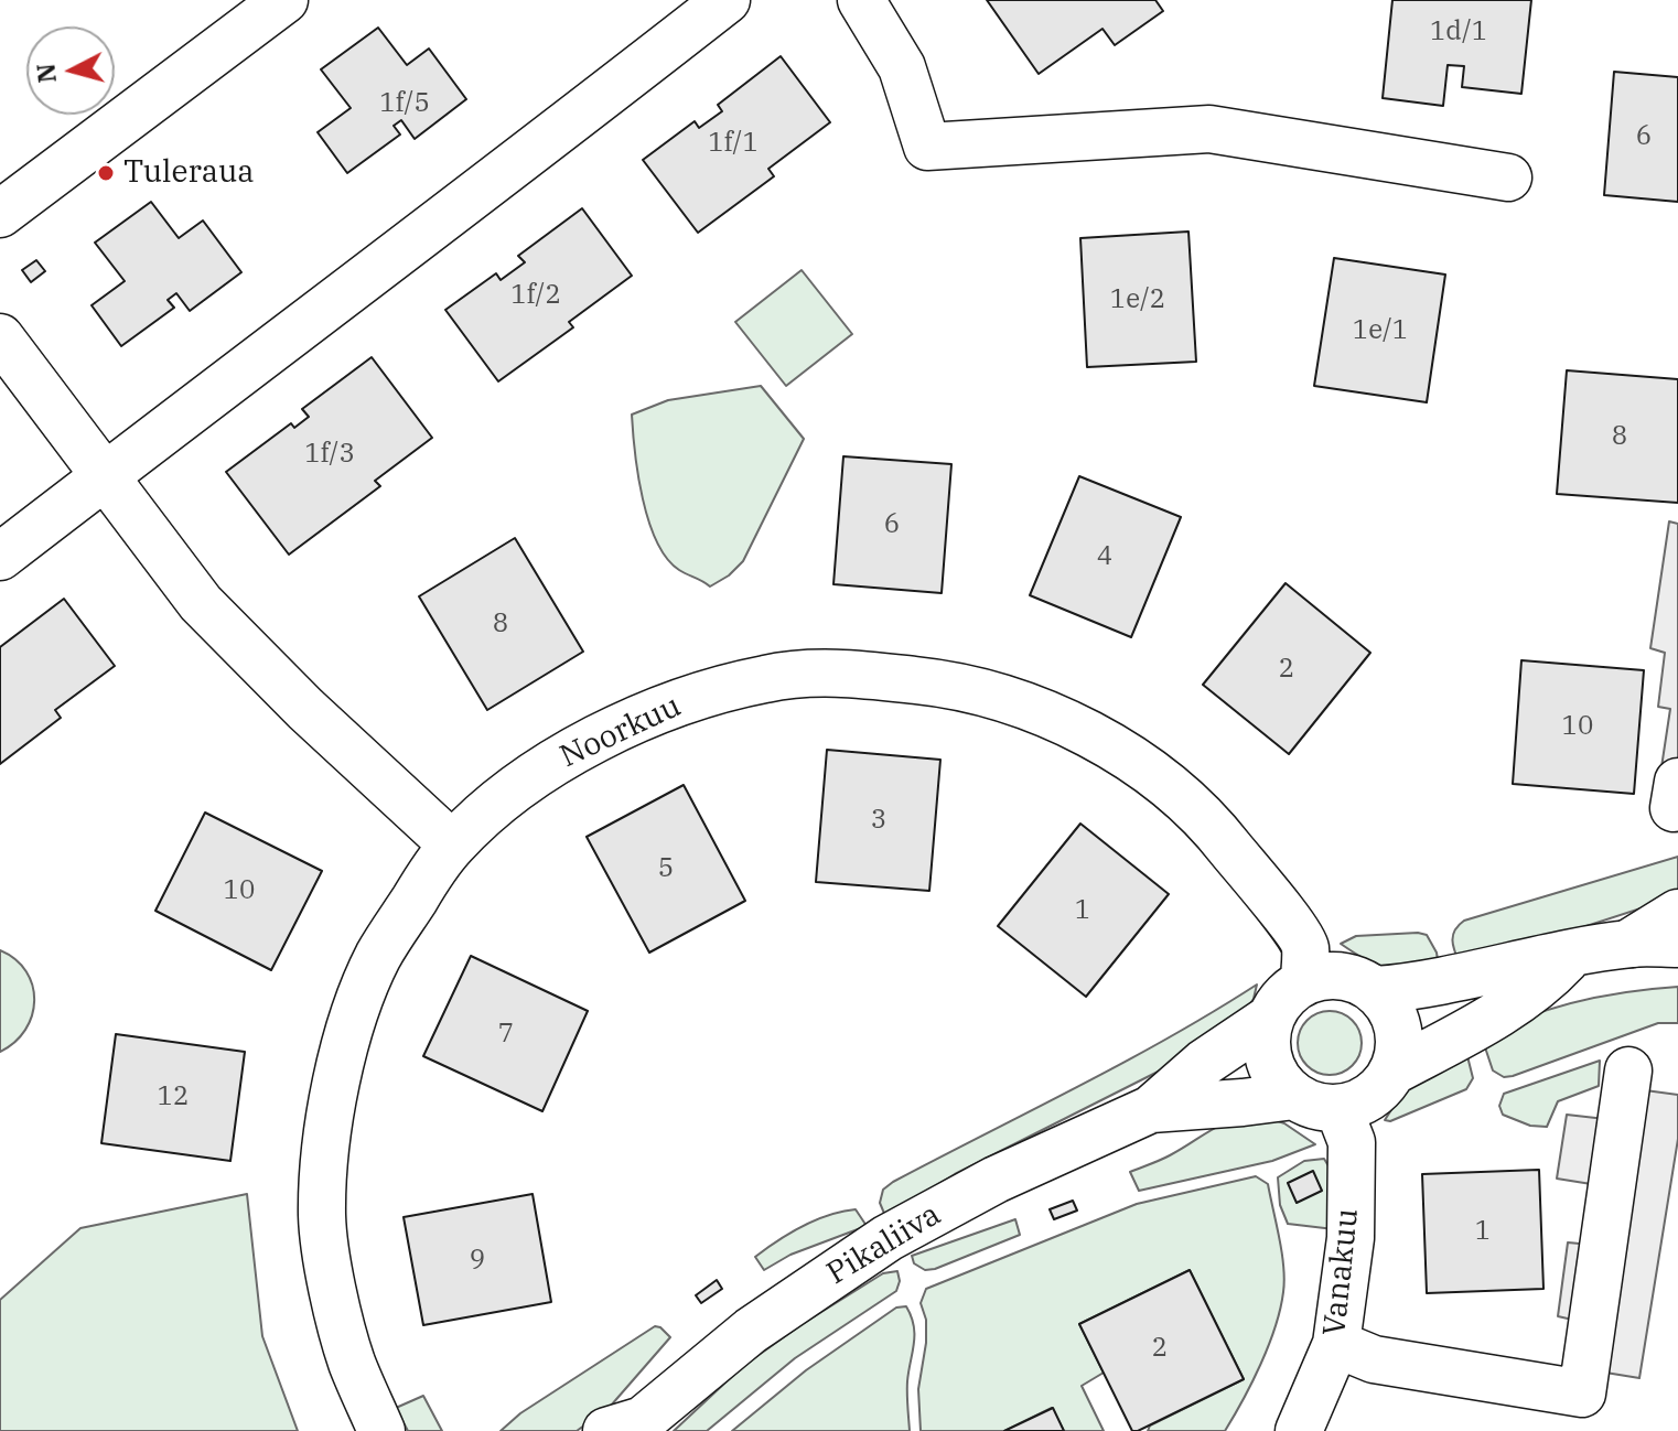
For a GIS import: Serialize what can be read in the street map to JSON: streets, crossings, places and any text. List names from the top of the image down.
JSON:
{
  "streets": {
    "street": ["Noorkuu", "Pikaliiva", "Vanakuu"]
  },
  "crossings": [
    ["Noorkuu", "Vanakuu"]
  ],
  "places": ["Tuleraua"],
  "house_numbers": [
    "1d/1",
    "1f/5",
    "6",
    "1f/1",
    "1f/2",
    "1e/2",
    "1e/1",
    "8",
    "1f/3",
    "6",
    "4",
    "8",
    "2",
    "10",
    "3",
    "5",
    "10",
    "1",
    "7",
    "12",
    "1",
    "9",
    "2"
  ],
  "north": "left"
}
